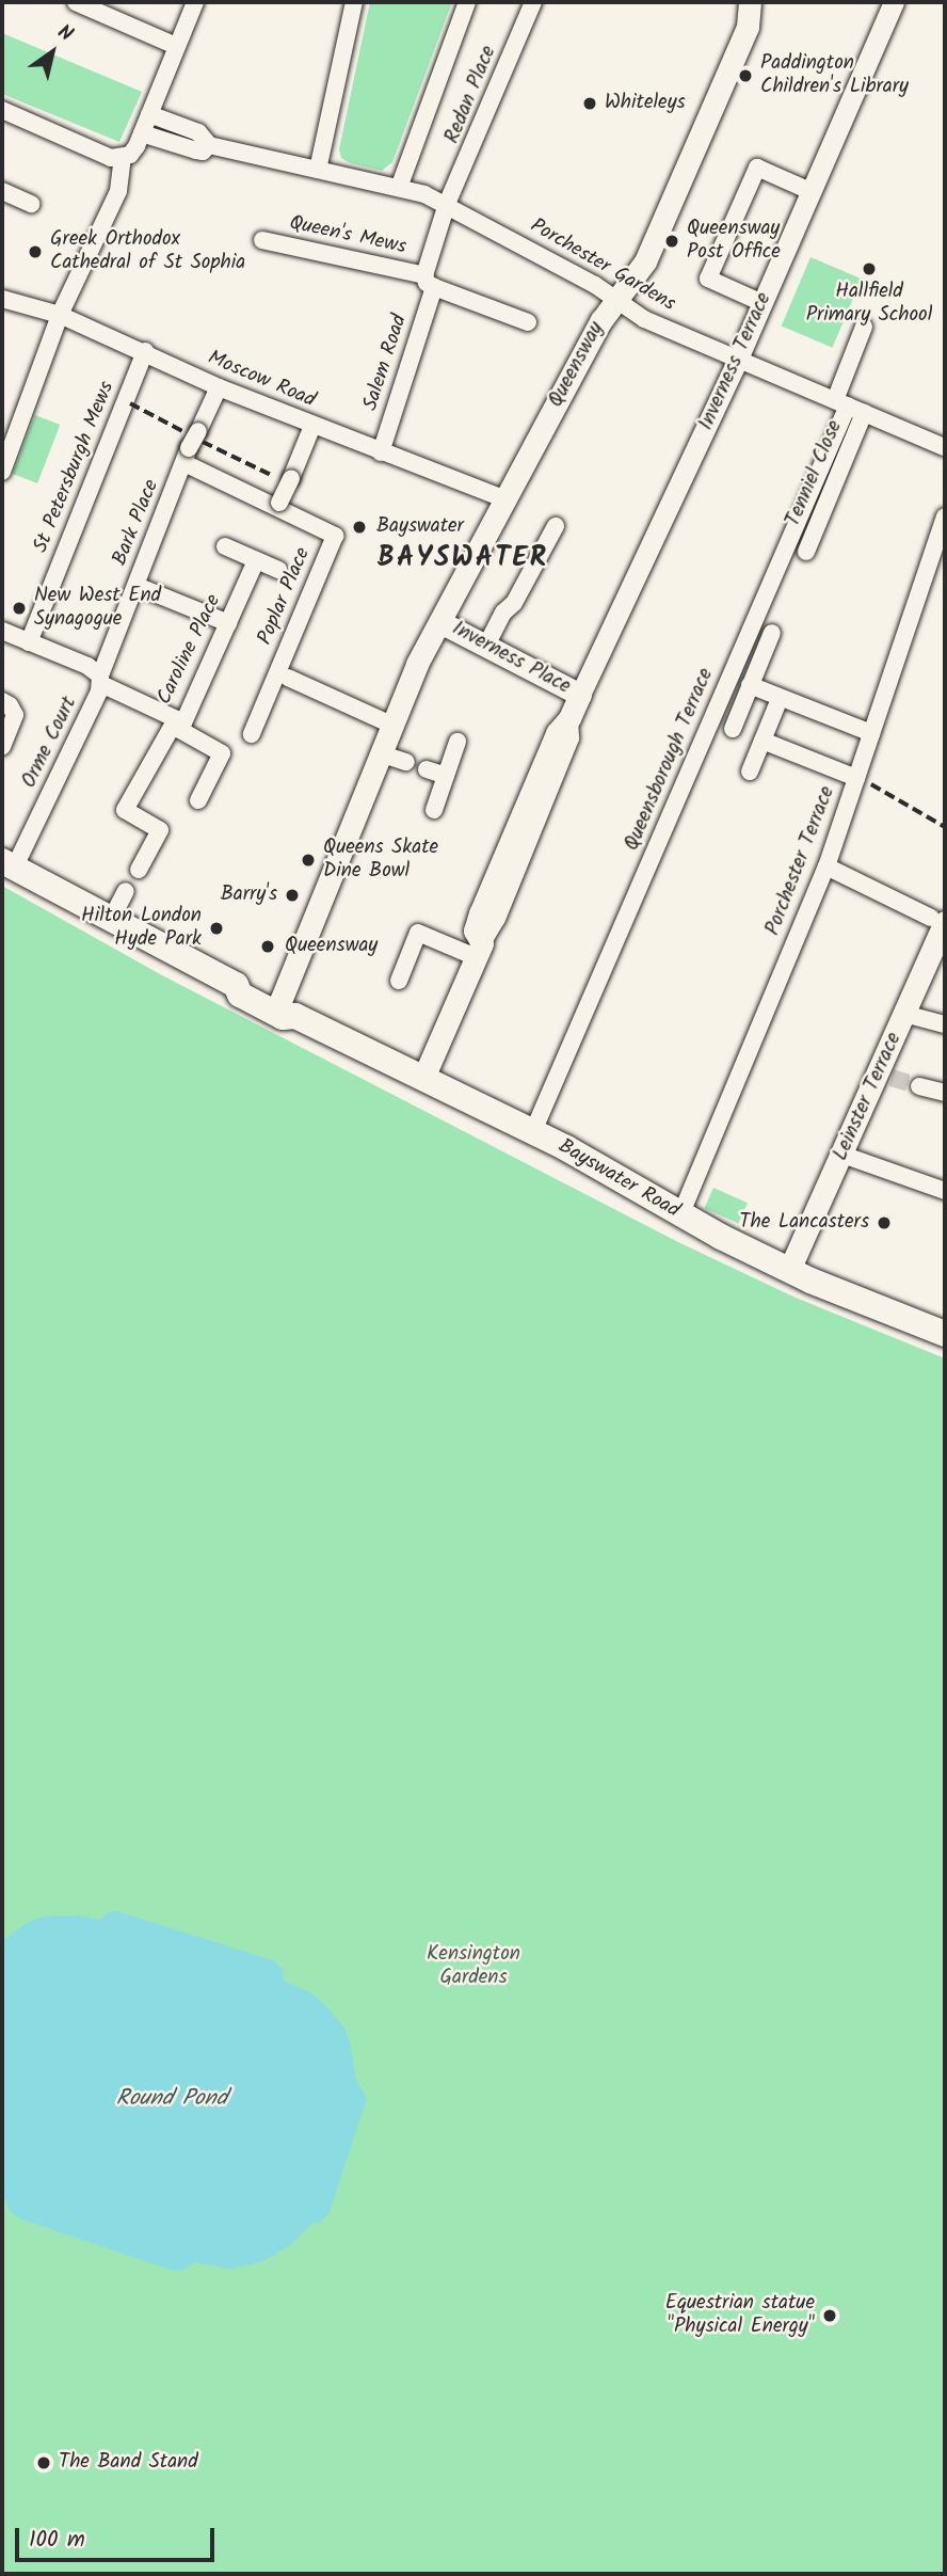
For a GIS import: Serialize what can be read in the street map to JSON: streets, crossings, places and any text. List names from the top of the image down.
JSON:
{
  "streets": {
    "main road": [
      "Inverness Terrace",
      "Queensway",
      "Inverness Place",
      "Leinster Terrace",
      "Bayswater Road"
    ],
    "street": [
      "Redan Place",
      "Queen's Mews",
      "Porchester Gardens",
      "Salem Road",
      "Moscow Road",
      "St Petersburgh Mews",
      "Tenniel Close",
      "Bark Place",
      "Poplar Place",
      "Caroline Place",
      "Orme Court",
      "Queensborough Terrace",
      "Porchester Terrace"
    ]
  },
  "crossings": [
    ["Redan Place", "Queen's Mews"],
    ["Redan Place", "Porchester Gardens"],
    ["Queen's Mews", "Porchester Gardens"],
    ["Queen's Mews", "Salem Road"],
    ["Porchester Gardens", "Inverness Terrace"],
    ["Porchester Gardens", "Queensway"],
    ["Porchester Gardens", "Tenniel Close"],
    ["Porchester Gardens", "Queensborough Terrace"],
    ["Inverness Terrace", "Inverness Place"],
    ["Inverness Terrace", "Bayswater Road"],
    ["Salem Road", "Moscow Road"],
    ["Queensway", "Moscow Road"],
    ["Queensway", "Inverness Place"],
    ["Queensway", "Bayswater Road"],
    ["Moscow Road", "St Petersburgh Mews"],
    ["Moscow Road", "Bark Place"],
    ["St Petersburgh Mews", "Caroline Place"],
    ["Bark Place", "Poplar Place"],
    ["Bark Place", "Caroline Place"],
    ["Bark Place", "Orme Court"],
    ["Caroline Place", "Orme Court"],
    ["Orme Court", "Bayswater Road"],
    ["Queensborough Terrace", "Bayswater Road"],
    ["Porchester Terrace", "Bayswater Road"],
    ["Leinster Terrace", "Bayswater Road"]
  ],
  "districts": ["BAYSWATER"],
  "water": ["Round Pond"],
  "parks": ["Kensington Gardens"],
  "places": [
    "Paddington Children's Library",
    "Whiteleys",
    "Queensway Post Office",
    "Greek Orthodox Cathedral of St Sophia",
    "Hallfield Primary School",
    "Bayswater",
    "New West End Synagogue",
    "Queens Skate Dine Bowl",
    "Barry's",
    "Hilton London Hyde Park",
    "Queensway",
    "The Lancasters",
    "Equestrian statue \"Physical Energy\"",
    "The Band Stand"
  ],
  "scale_bar": "100 m",
  "north": "top right"
}
